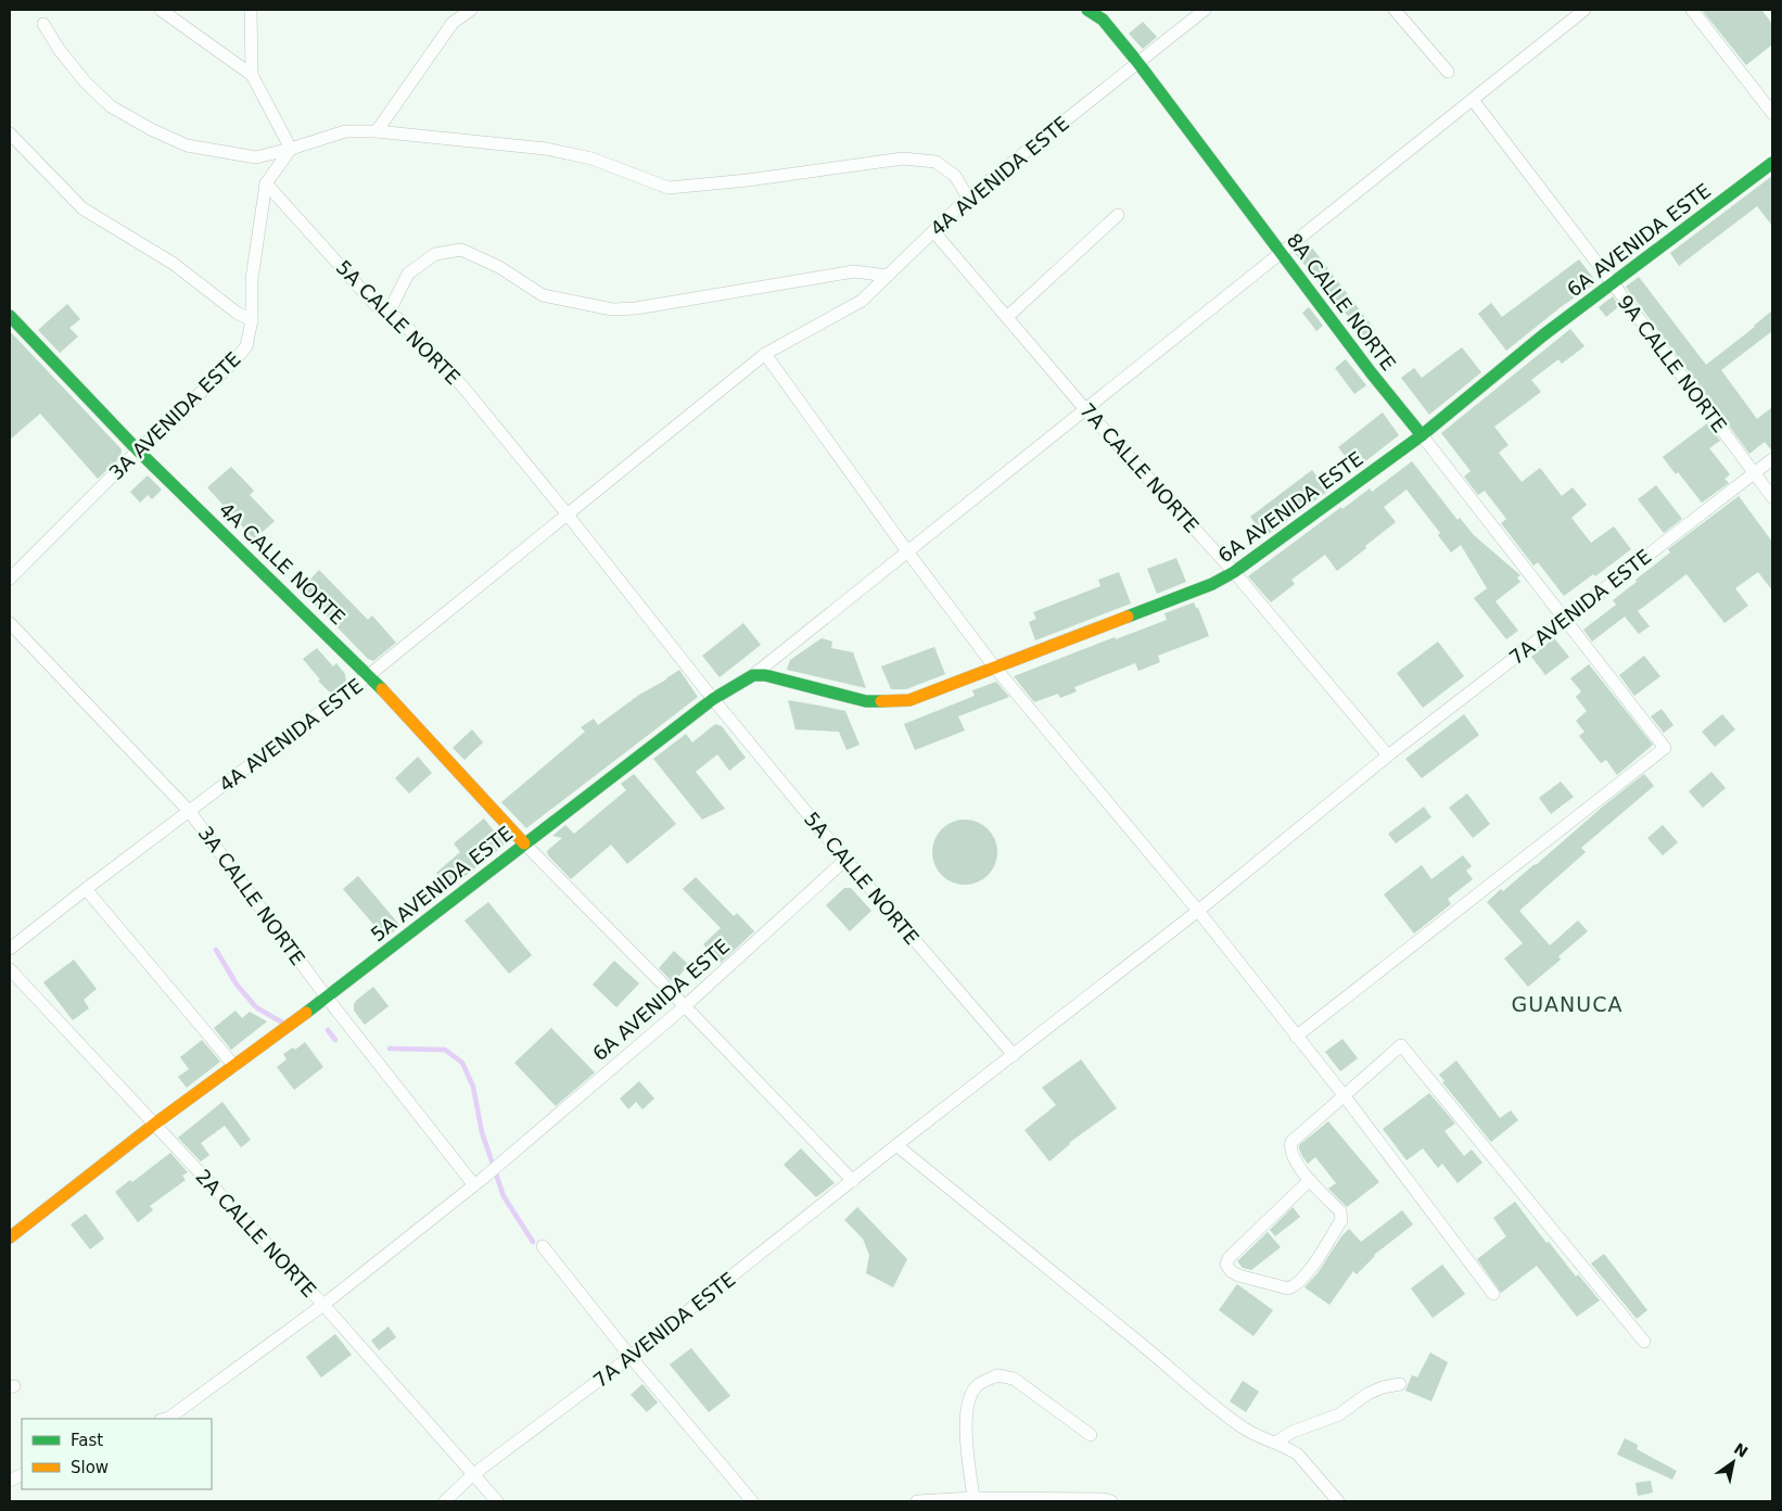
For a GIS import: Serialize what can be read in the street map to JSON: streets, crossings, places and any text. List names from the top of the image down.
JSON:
{
  "streets": {
    "street": [
      "4A AVENIDA ESTE",
      "6A AVENIDA ESTE",
      "8A CALLE NORTE",
      "5A CALLE NORTE",
      "9A CALLE NORTE",
      "3A AVENIDA ESTE",
      "7A CALLE NORTE",
      "4A CALLE NORTE",
      "7A AVENIDA ESTE",
      "5A AVENIDA ESTE",
      "3A CALLE NORTE",
      "2A CALLE NORTE"
    ]
  },
  "crossings": [
    ["4A AVENIDA ESTE", "8A CALLE NORTE"],
    ["4A AVENIDA ESTE", "5A CALLE NORTE"],
    ["4A AVENIDA ESTE", "7A CALLE NORTE"],
    ["4A AVENIDA ESTE", "4A CALLE NORTE"],
    ["4A AVENIDA ESTE", "3A CALLE NORTE"],
    ["6A AVENIDA ESTE", "8A CALLE NORTE"],
    ["6A AVENIDA ESTE", "5A CALLE NORTE"],
    ["6A AVENIDA ESTE", "9A CALLE NORTE"],
    ["6A AVENIDA ESTE", "7A CALLE NORTE"],
    ["6A AVENIDA ESTE", "5A AVENIDA ESTE"],
    ["6A AVENIDA ESTE", "3A CALLE NORTE"],
    ["6A AVENIDA ESTE", "2A CALLE NORTE"],
    ["8A CALLE NORTE", "7A AVENIDA ESTE"],
    ["5A CALLE NORTE", "3A AVENIDA ESTE"],
    ["5A CALLE NORTE", "7A AVENIDA ESTE"],
    ["5A CALLE NORTE", "5A AVENIDA ESTE"],
    ["9A CALLE NORTE", "7A AVENIDA ESTE"],
    ["3A AVENIDA ESTE", "4A CALLE NORTE"],
    ["7A CALLE NORTE", "7A AVENIDA ESTE"],
    ["4A CALLE NORTE", "5A AVENIDA ESTE"],
    ["7A AVENIDA ESTE", "2A CALLE NORTE"],
    ["5A AVENIDA ESTE", "3A CALLE NORTE"],
    ["5A AVENIDA ESTE", "2A CALLE NORTE"]
  ],
  "districts": ["GUANUCA"],
  "legend": ["Fast", "Slow"],
  "north": "top right"
}
